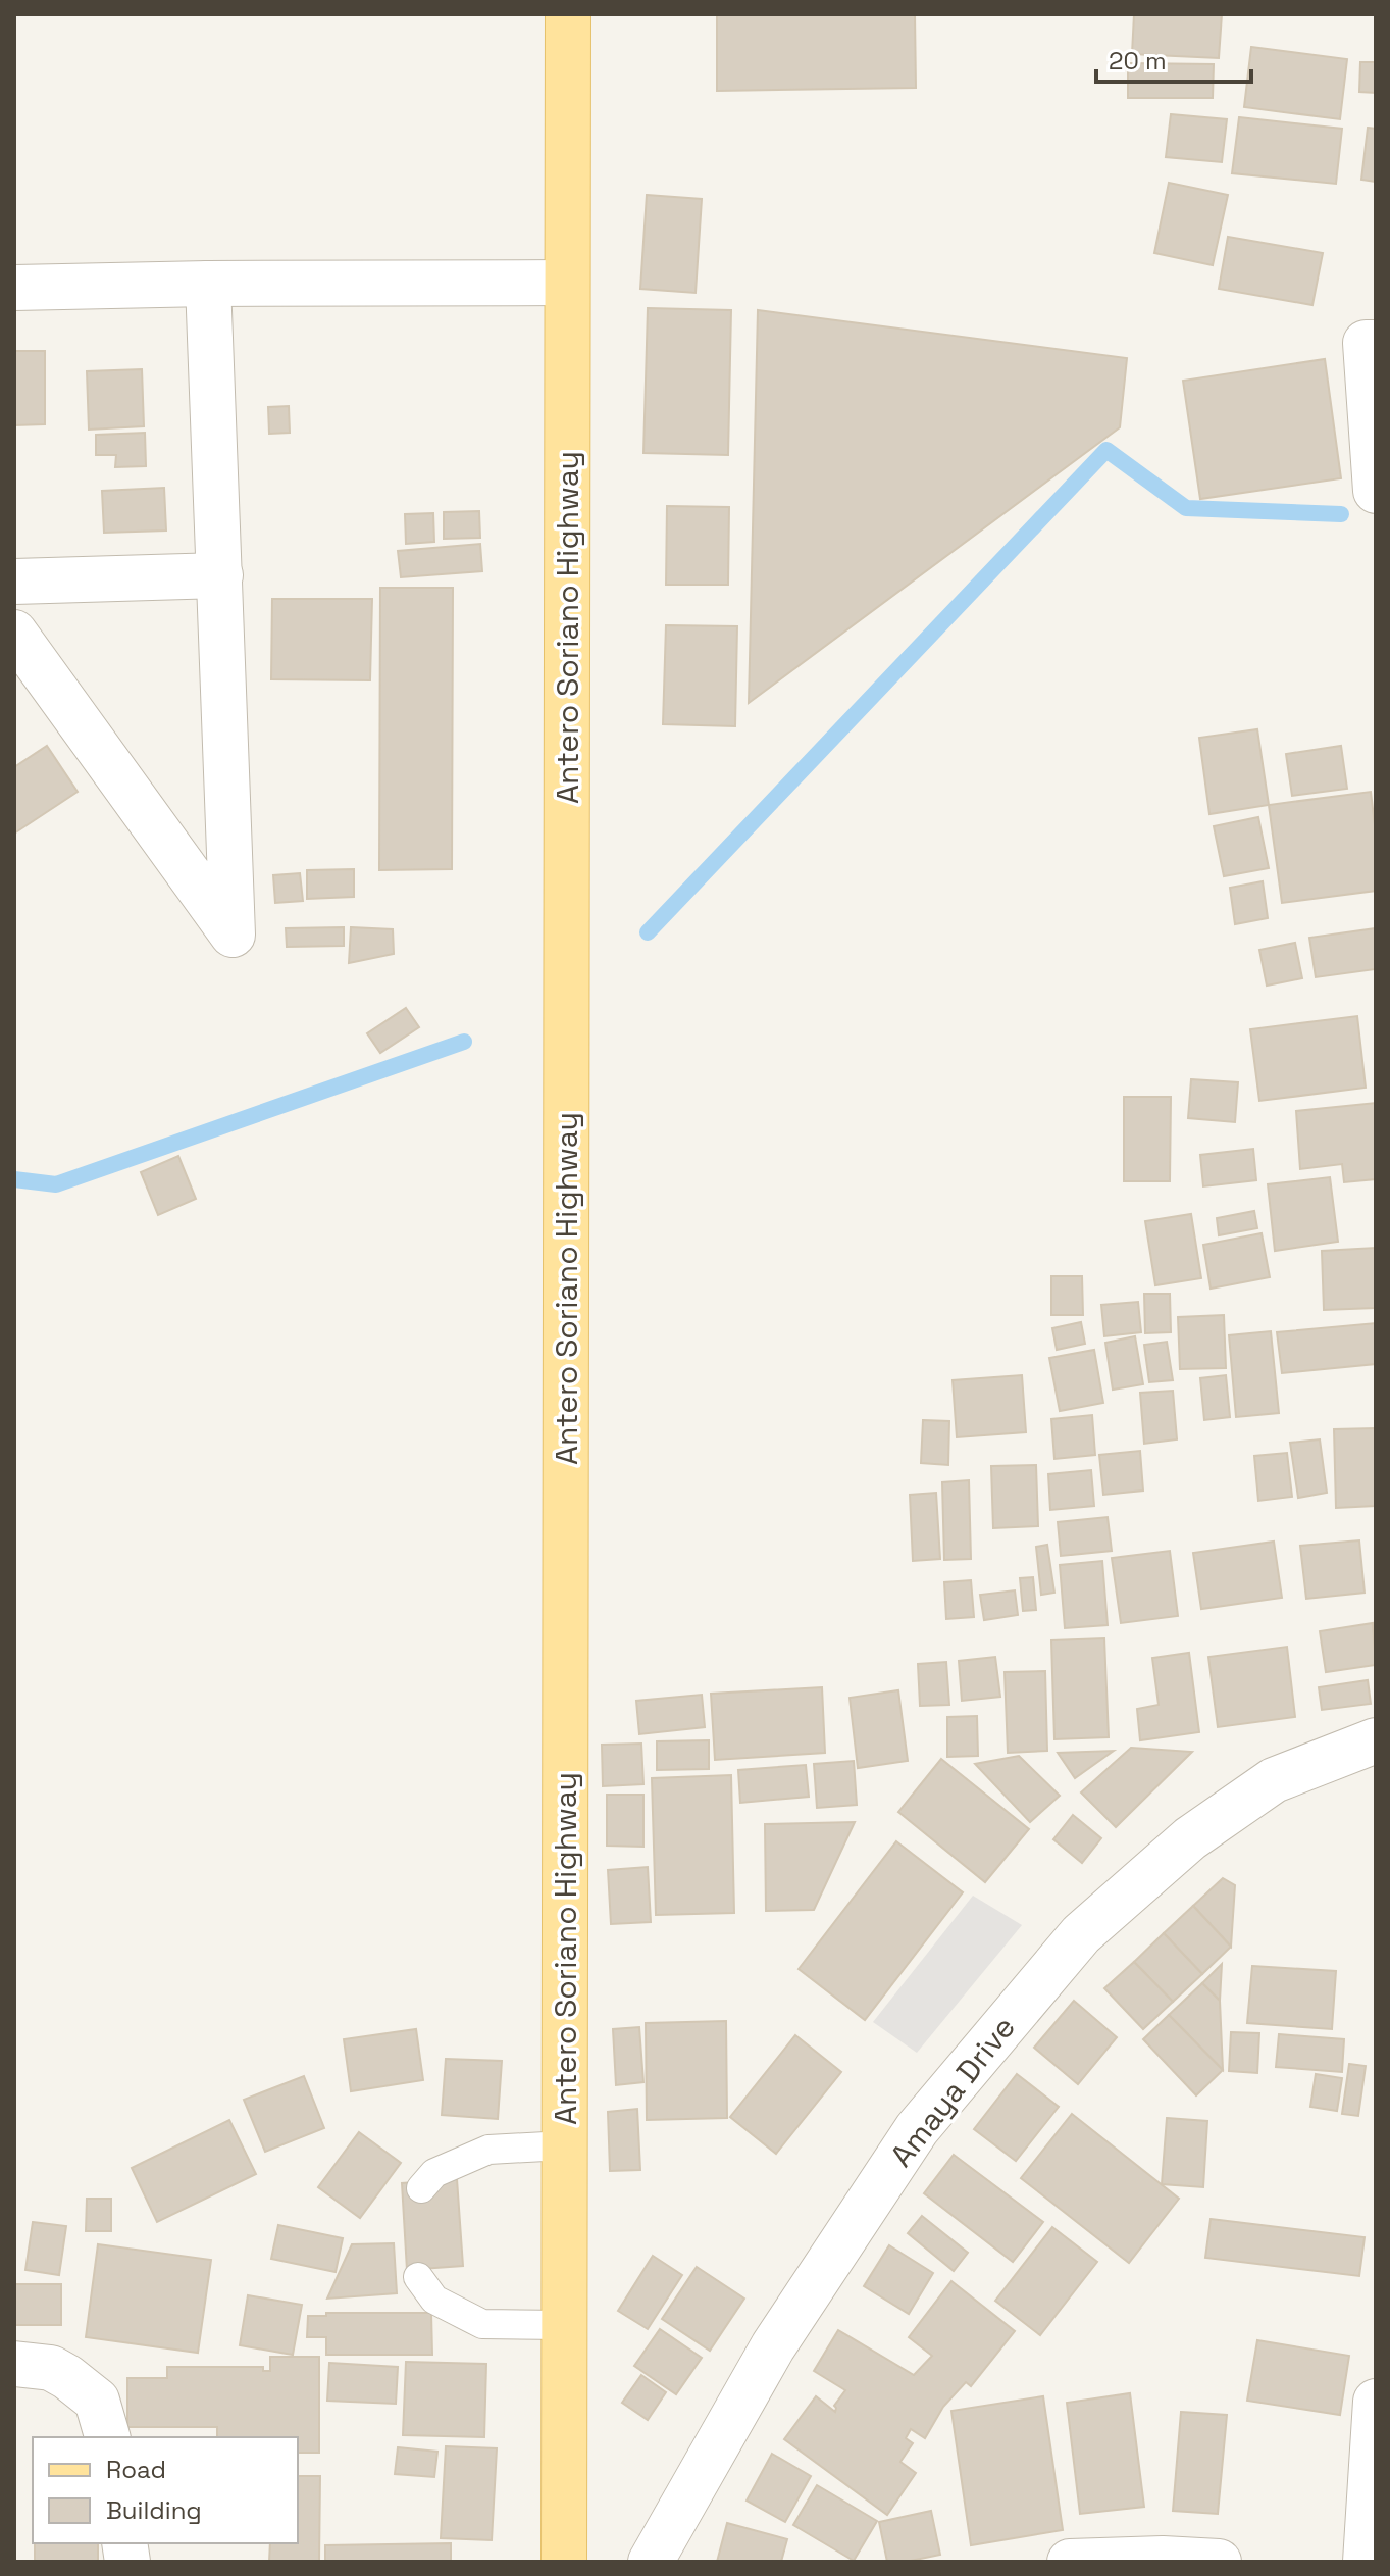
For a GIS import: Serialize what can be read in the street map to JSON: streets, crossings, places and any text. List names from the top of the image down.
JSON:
{
  "streets": {
    "main road": ["Antero Soriano Highway"],
    "street": ["Amaya Drive"]
  },
  "legend": ["Road", "Building"],
  "scale_bar": "20 m"
}
